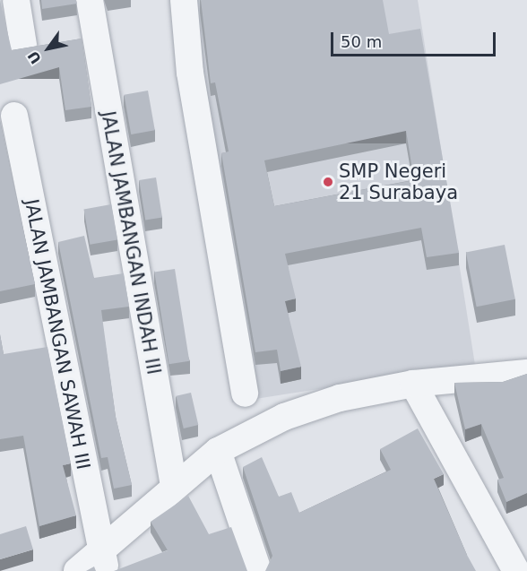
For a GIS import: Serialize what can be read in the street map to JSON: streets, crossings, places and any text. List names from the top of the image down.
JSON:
{
  "streets": {
    "street": ["JALAN JAMBANGAN INDAH III", "JALAN JAMBANGAN SAWAH III"]
  },
  "places": ["SMP Negeri 21 Surabaya"],
  "scale_bar": "50 m",
  "north": "bottom left"
}
